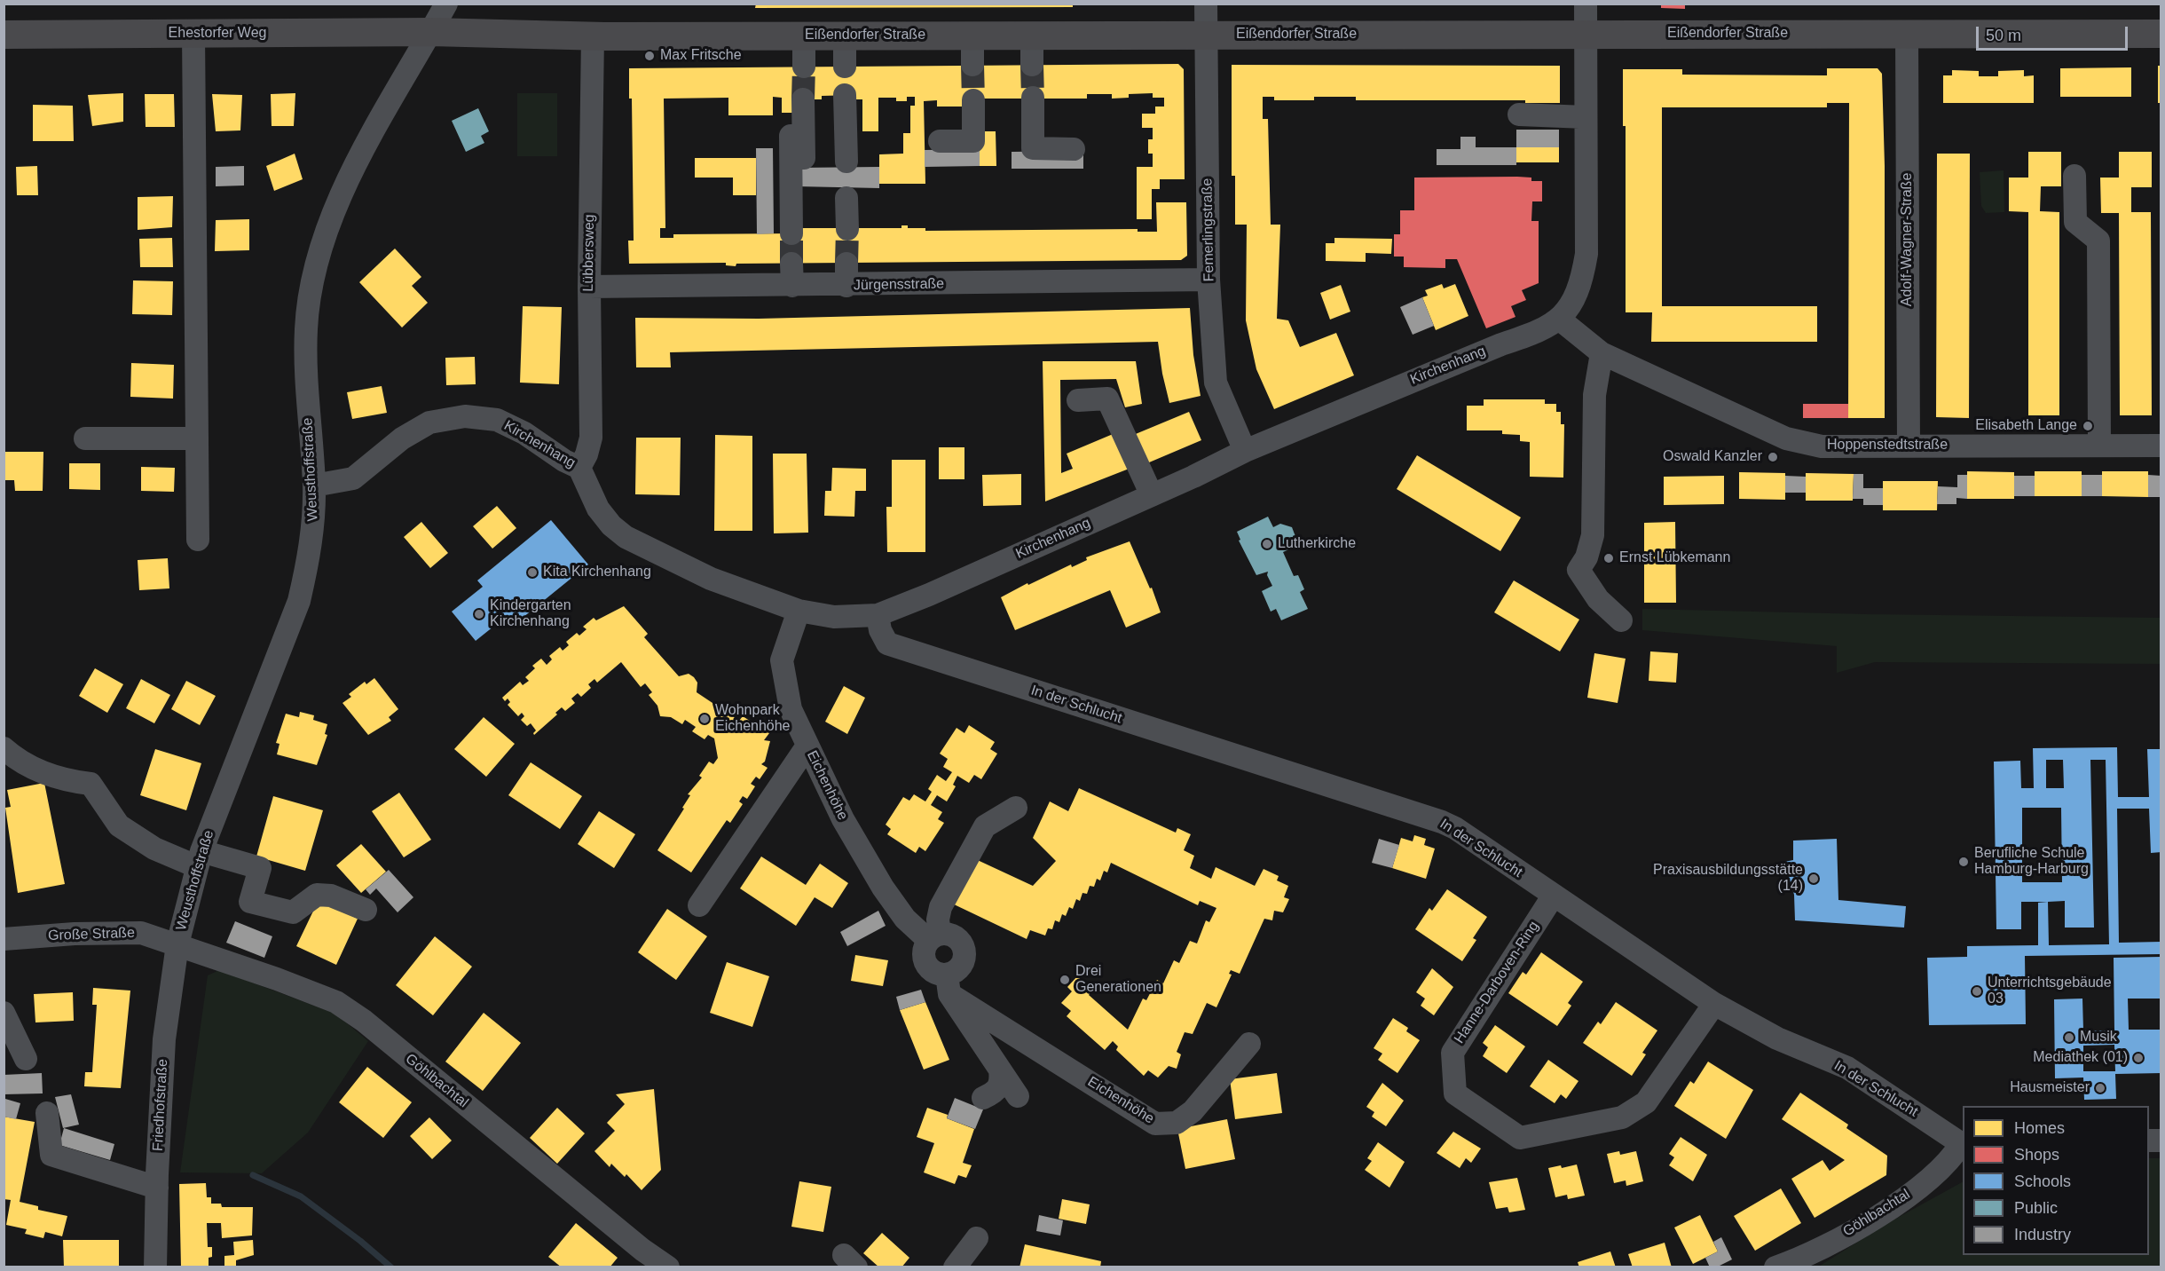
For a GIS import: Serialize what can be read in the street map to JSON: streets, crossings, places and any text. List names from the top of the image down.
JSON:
{
  "streets": {
    "main road": ["Ehestorfer Weg", "Eißendorfer Straße"],
    "street": [
      "Femerlingstraße",
      "Adolf-Wagner-Straße",
      "Lübbersweg",
      "Jürgensstraße",
      "Kirchenhang",
      "Hoppenstedtstraße",
      "Weusthoffstraße",
      "In der Schlucht",
      "Eichenhöhe",
      "Große Straße",
      "Hanne-Darboven-Ring",
      "Göhlbachtal",
      "Friedhofstraße"
    ]
  },
  "crossings": [
    ["Ehestorfer Weg", "Eißendorfer Straße"],
    ["Ehestorfer Weg", "Weusthoffstraße"],
    ["Eißendorfer Straße", "Femerlingstraße"],
    ["Eißendorfer Straße", "Adolf-Wagner-Straße"],
    ["Eißendorfer Straße", "Lübbersweg"],
    ["Eißendorfer Straße", "Weusthoffstraße"],
    ["Femerlingstraße", "Jürgensstraße"],
    ["Femerlingstraße", "Kirchenhang"],
    ["Adolf-Wagner-Straße", "Hoppenstedtstraße"],
    ["Lübbersweg", "Jürgensstraße"],
    ["Lübbersweg", "Kirchenhang"],
    ["Kirchenhang", "Hoppenstedtstraße"],
    ["Kirchenhang", "Weusthoffstraße"],
    ["Kirchenhang", "In der Schlucht"],
    ["Kirchenhang", "Eichenhöhe"],
    ["Weusthoffstraße", "Große Straße"],
    ["Weusthoffstraße", "Göhlbachtal"],
    ["Weusthoffstraße", "Friedhofstraße"],
    ["In der Schlucht", "Hanne-Darboven-Ring"],
    ["In der Schlucht", "Göhlbachtal"],
    ["Große Straße", "Göhlbachtal"],
    ["Große Straße", "Friedhofstraße"],
    ["Göhlbachtal", "Friedhofstraße"]
  ],
  "places": [
    "Max Fritsche",
    "Elisabeth Lange",
    "Oswald Kanzler",
    "Lutherkirche",
    "Ernst Lübkemann",
    "Kita Kirchenhang",
    "Kindergarten Kirchenhang",
    "Wohnpark Eichenhöhe",
    "Berufliche Schule Hamburg-Harburg",
    "Praxisausbildungsstätte (14)",
    "Drei Generationen",
    "Unterrichtsgebäude 03",
    "Musik",
    "Mediathek (01)",
    "Hausmeister"
  ],
  "legend": [
    "Homes",
    "Shops",
    "Schools",
    "Public",
    "Industry"
  ],
  "scale_bar": "50 m"
}
